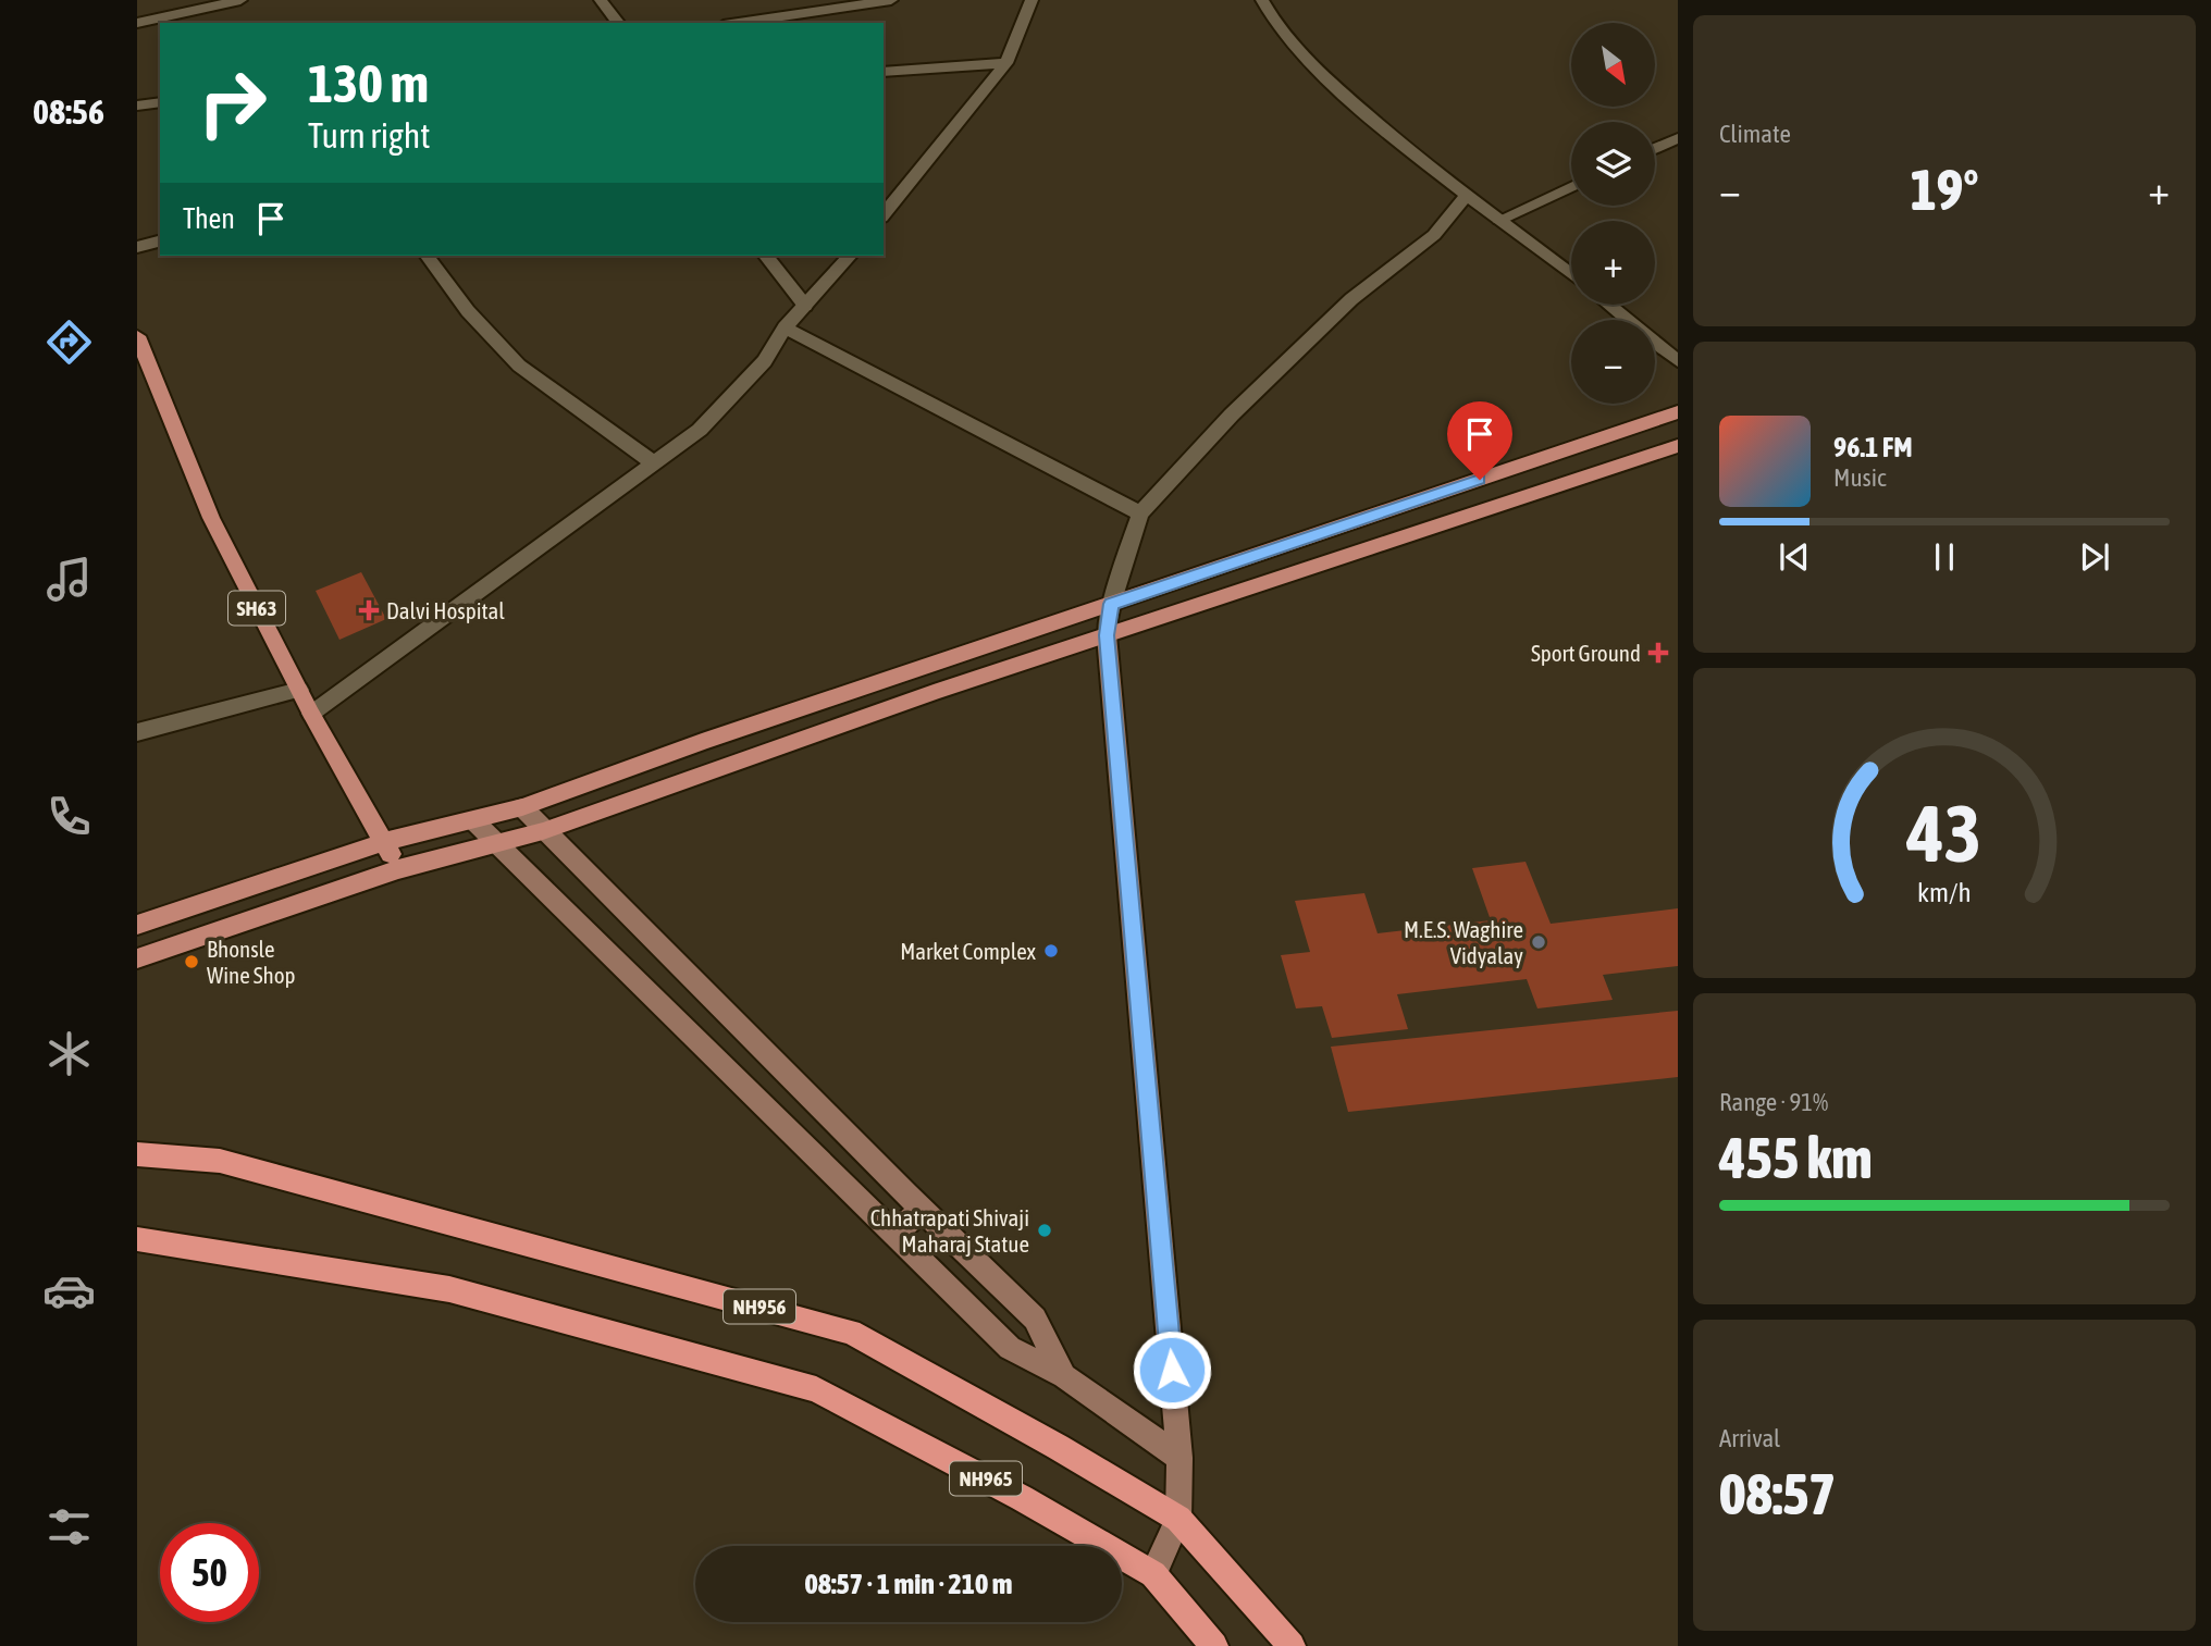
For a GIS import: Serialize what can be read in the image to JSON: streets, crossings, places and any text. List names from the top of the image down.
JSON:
{
  "streets": {
    "highway": ["NH956", "NH965"],
    "main road": ["SH63"]
  },
  "places": {
    "health": ["Dalvi Hospital", "Sport Ground"],
    "other": [
      "M.E.S. Waghire Vidyalay",
      "Market Complex",
      "Bhonsle Wine Shop",
      "Chhatrapati Shivaji Maharaj Statue"
    ]
  },
  "north": "bottom right",
  "page": {
    "tabs": "08:56",
    "tile": [
      "Climate",
      ["Range · 91%", "455 km"],
      ["Arrival", "08:57"]
    ],
    "map_buttons": ["+", "−"],
    "turn": ["130 m", "Turn right"],
    "heat": ["−", "19°", "+"],
    "then": "Then",
    "song": ["96.1 FM", "Music"],
    "limit": "50",
    "trip": "08:57 · 1 min · 210 m",
    "gauge": ["43", "km/h"]
  }
}
